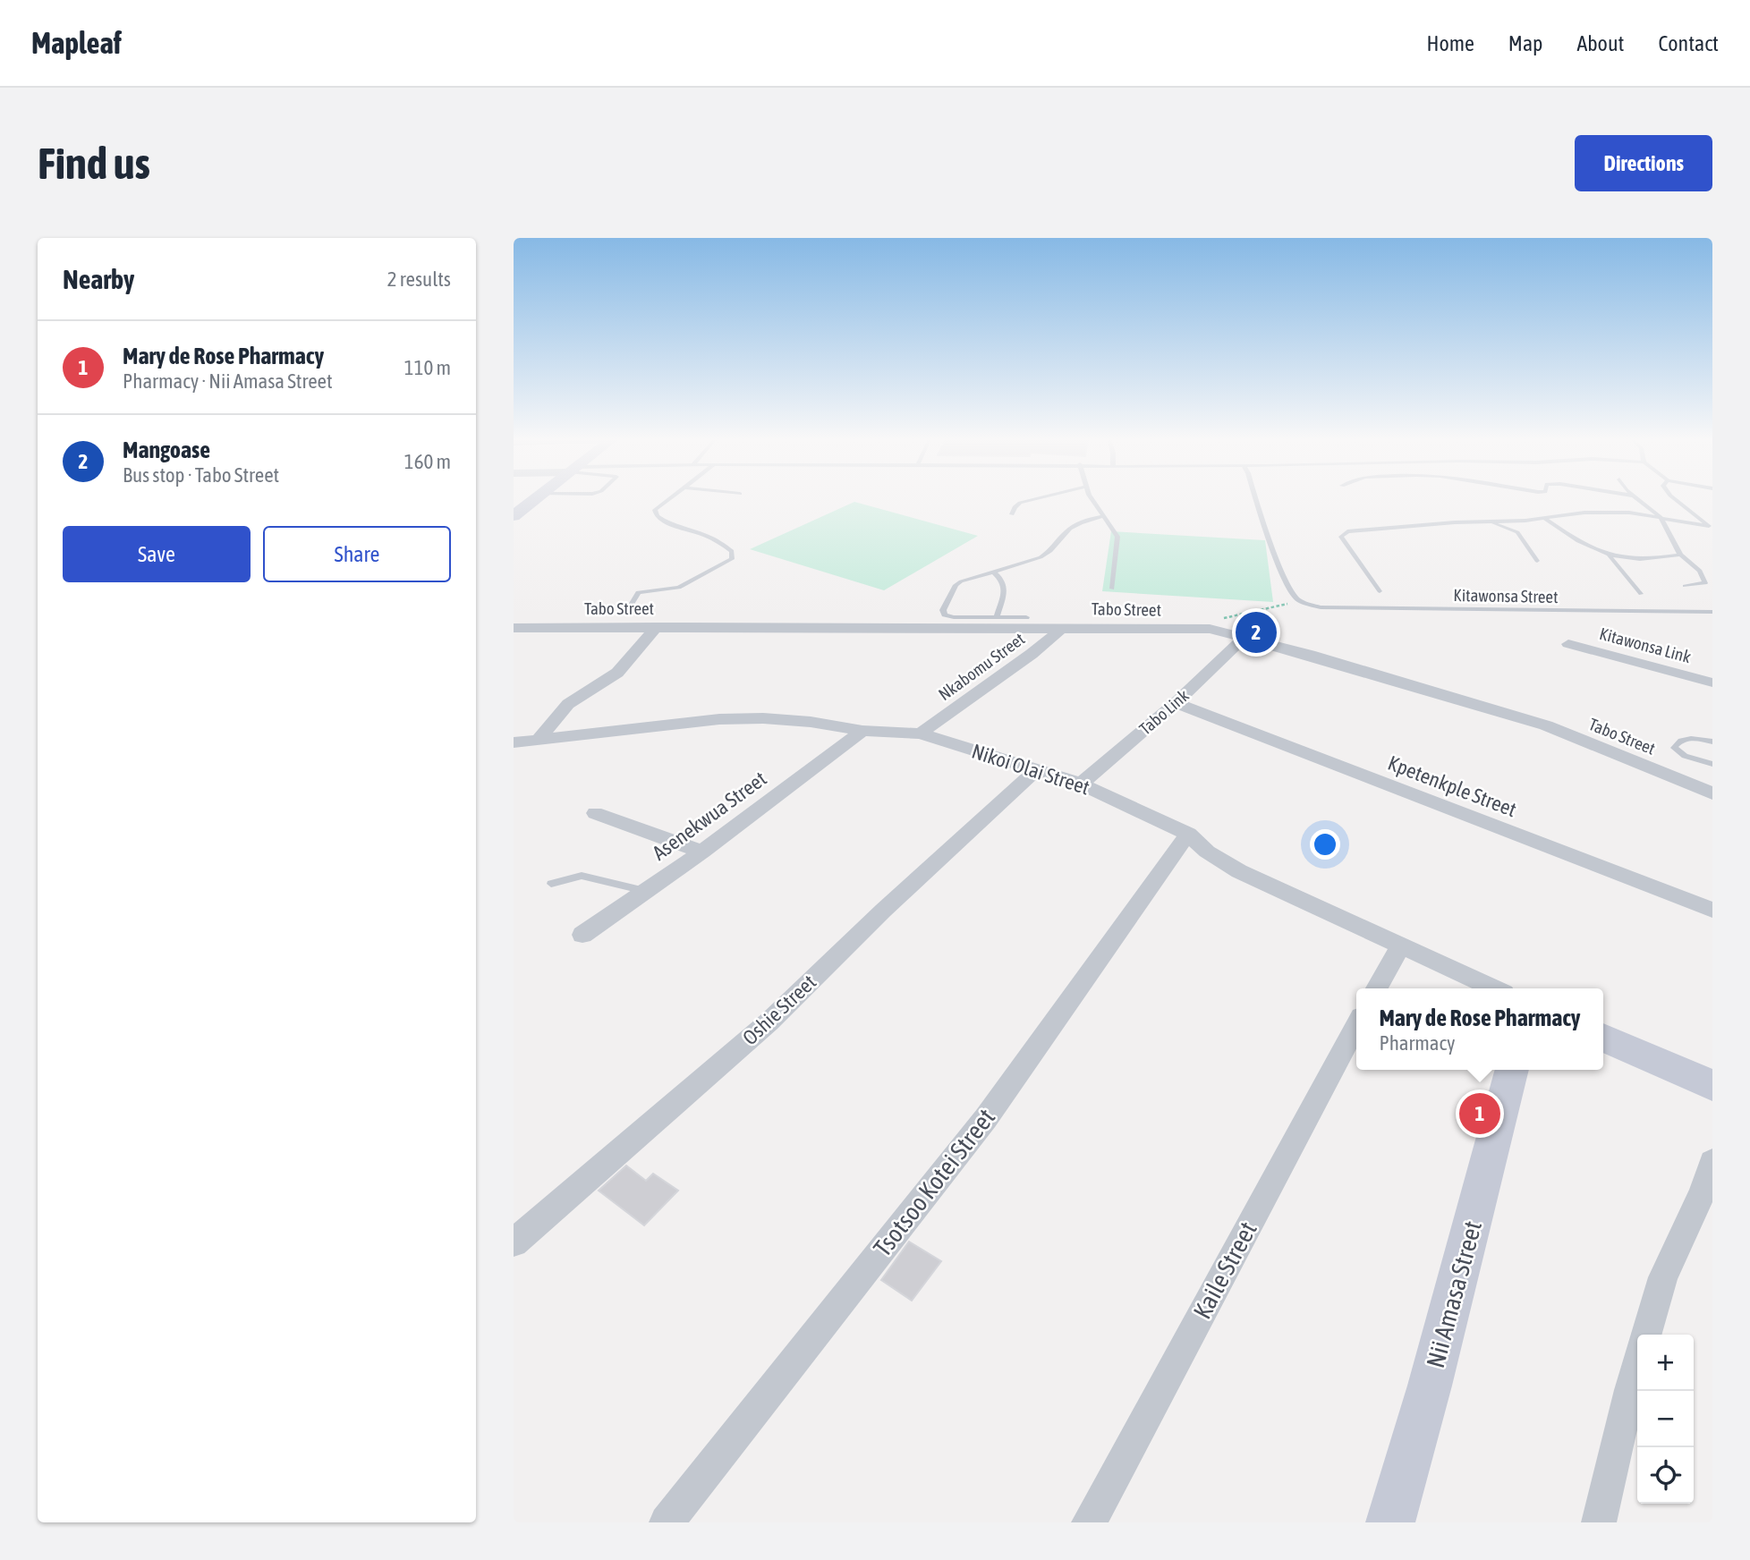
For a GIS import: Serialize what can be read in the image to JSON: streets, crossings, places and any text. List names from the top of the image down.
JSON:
{
  "streets": {
    "street": [
      "Tabo Street",
      "Kitawonsa Link",
      "Nkabomu Street",
      "Tabo Link",
      "Nikoi Olai Street",
      "Kpetenkple Street",
      "Asenekwua Street",
      "Oshie Street",
      "Tsotsoo Kotei Street",
      "Kaile Street",
      "Nii Amasa Street"
    ],
    "lane": ["Kitawonsa Street"]
  },
  "crossings": [
    ["Tabo Street", "Nkabomu Street"],
    ["Tabo Street", "Tabo Link"],
    ["Nkabomu Street", "Nikoi Olai Street"],
    ["Tabo Link", "Nikoi Olai Street"],
    ["Tabo Link", "Kpetenkple Street"],
    ["Nikoi Olai Street", "Asenekwua Street"],
    ["Nikoi Olai Street", "Oshie Street"],
    ["Nikoi Olai Street", "Tsotsoo Kotei Street"]
  ],
  "page": {
    "header": "Mapleaf",
    "nav": [
      "Home",
      "Map",
      "About",
      "Contact"
    ],
    "buttons": [
      "Directions",
      ["Save", "Share"]
    ],
    "title": "Find us",
    "heading": ["Nearby", "2 results"],
    "list": [
      {
        "mark": "1",
        "name": "Mary de Rose Pharmacy",
        "note": "Pharmacy · Nii Amasa Street",
        "value": "110 m"
      },
      {
        "mark": "2",
        "name": "Mangoase",
        "note": "Bus stop · Tabo Street",
        "value": "160 m"
      }
    ],
    "pins": ["2", "1"],
    "popup": ["Mary de Rose Pharmacy", "Pharmacy"],
    "map_buttons": ["+", "−"]
  }
}
